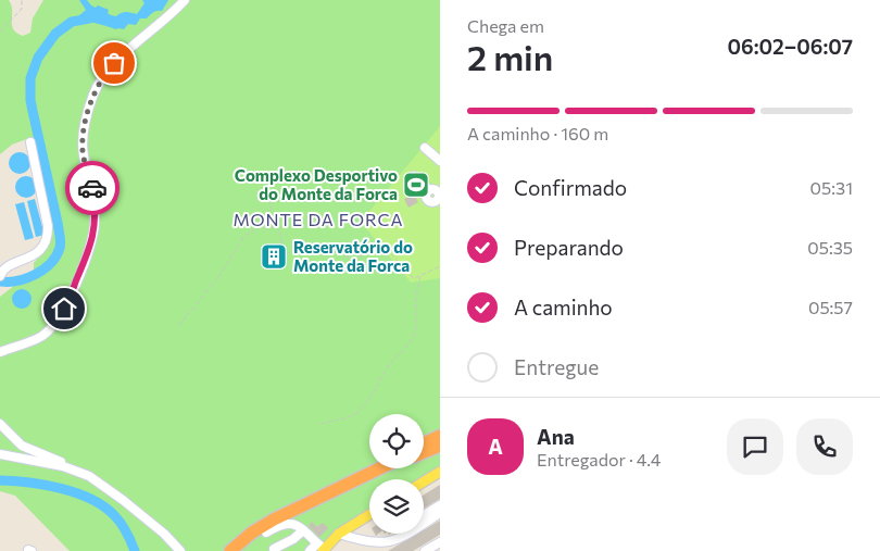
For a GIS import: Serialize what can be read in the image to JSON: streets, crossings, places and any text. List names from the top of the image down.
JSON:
{
  "districts": ["MONTE DA FORCA"],
  "places": {
    "sports": ["Complexo Desportivo do Monte da Forca"],
    "building": ["Reservatório do Monte da Forca"]
  },
  "page": {
    "heading": ["2 min", "Chega em", "06:02–06:07"],
    "panel": ["Ana", "Entregador · 4.4"],
    "bar": "A caminho · 160 m",
    "list": [
      ["Confirmado", "05:31"],
      ["Preparando", "05:35"],
      ["A caminho", "05:57"],
      "Entregue"
    ],
    "round": "A"
  }
}
